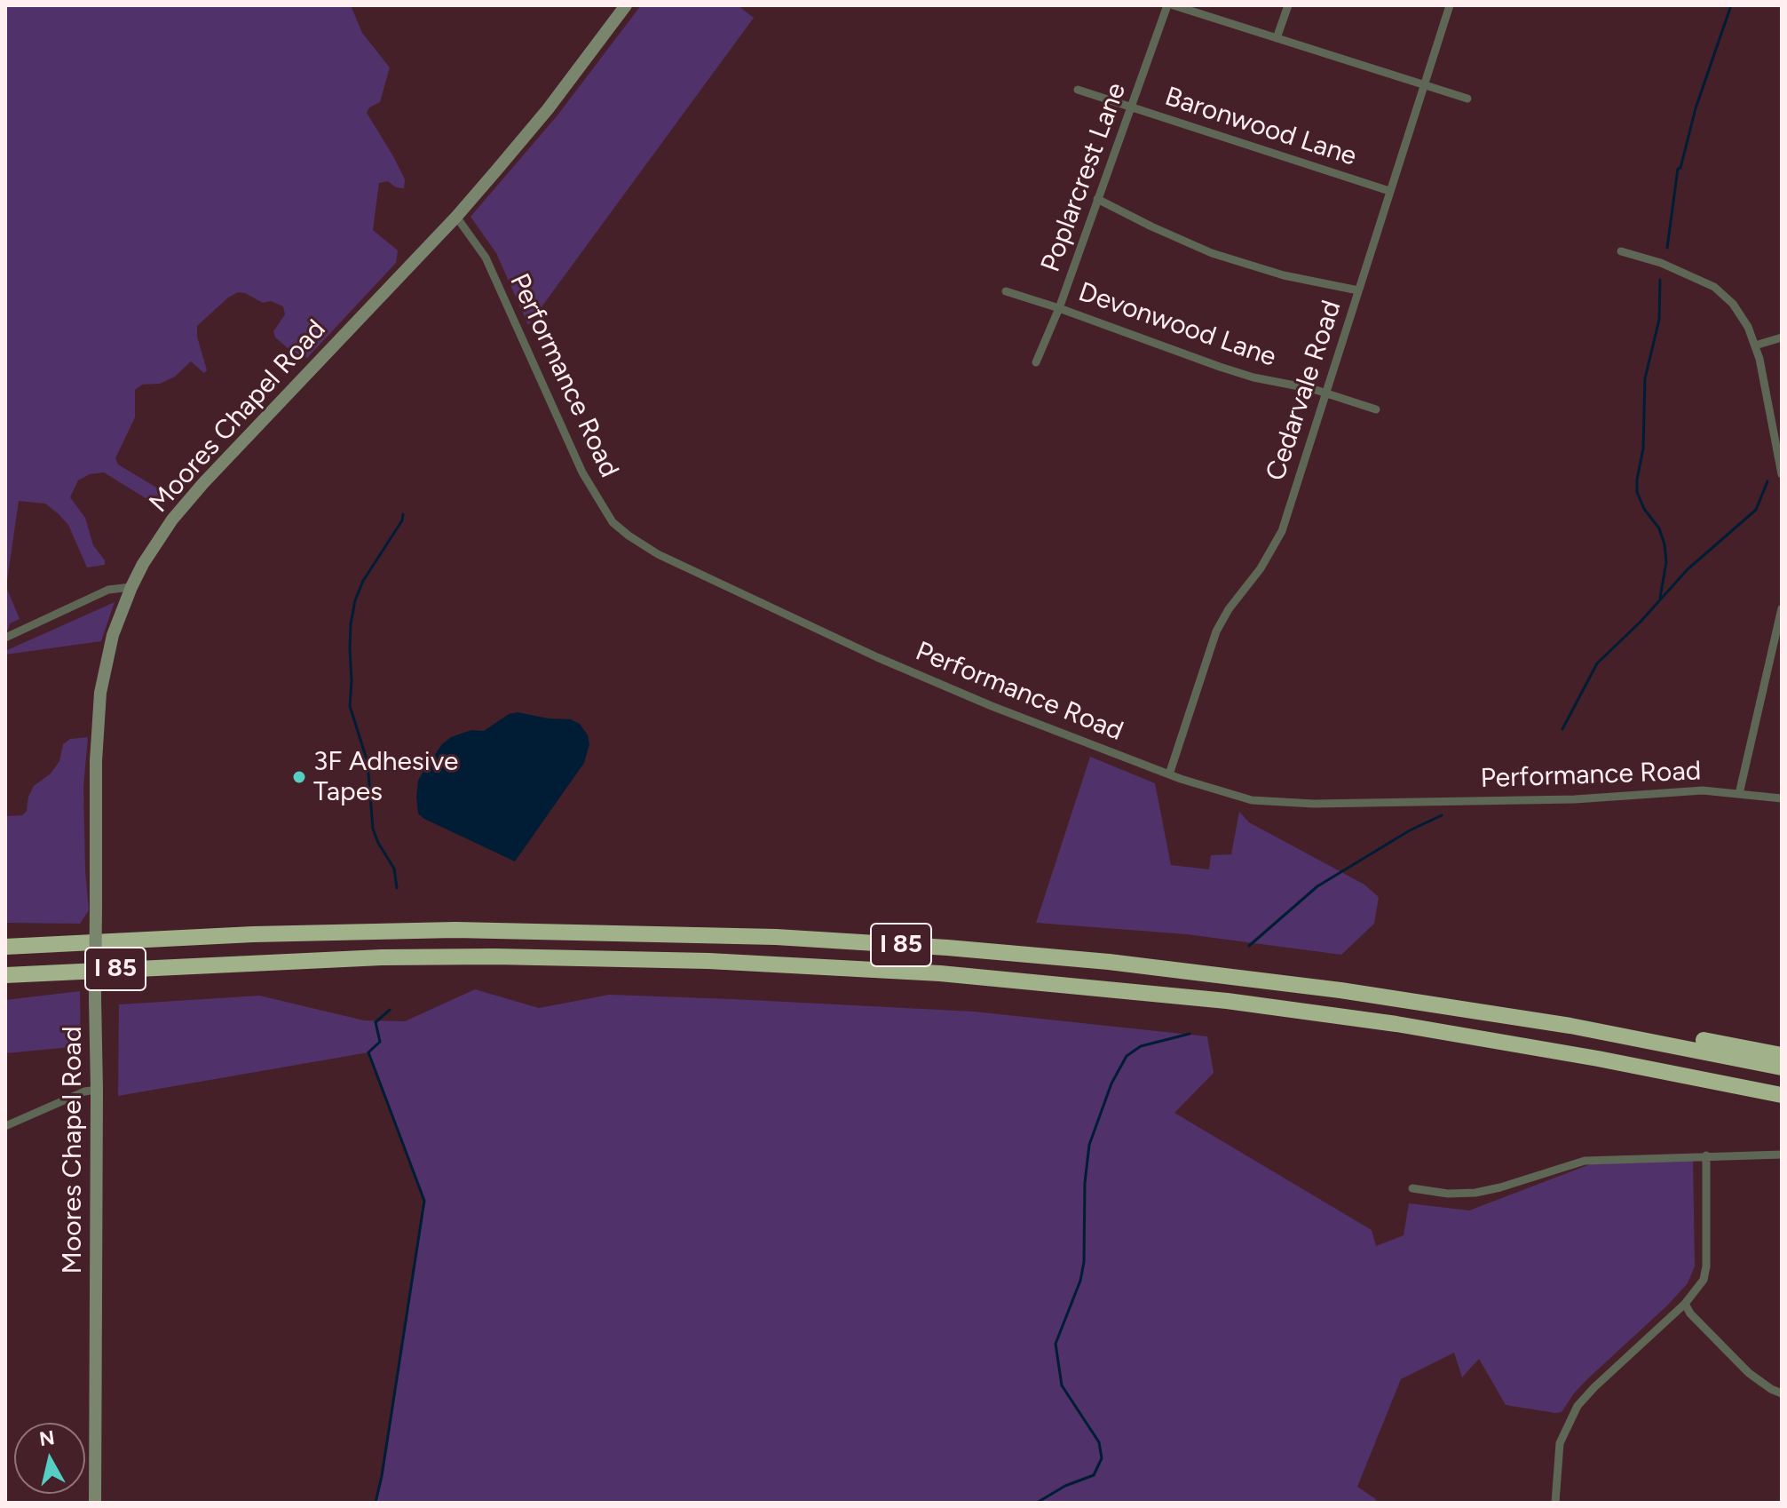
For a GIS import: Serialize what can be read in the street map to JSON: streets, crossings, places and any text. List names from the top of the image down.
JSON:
{
  "streets": {
    "highway": ["I 85"],
    "main road": ["Moores Chapel Road"],
    "street": [
      "Baronwood Lane",
      "Poplarcrest Lane",
      "Devonwood Lane",
      "Performance Road",
      "Cedarvale Road"
    ]
  },
  "crossings": [
    ["Baronwood Lane", "Poplarcrest Lane"],
    ["Baronwood Lane", "Cedarvale Road"],
    ["Poplarcrest Lane", "Devonwood Lane"],
    ["Devonwood Lane", "Cedarvale Road"],
    ["Performance Road", "Cedarvale Road"],
    ["Performance Road", "Moores Chapel Road"]
  ],
  "places": ["3F Adhesive Tapes"],
  "north": "top"
}
